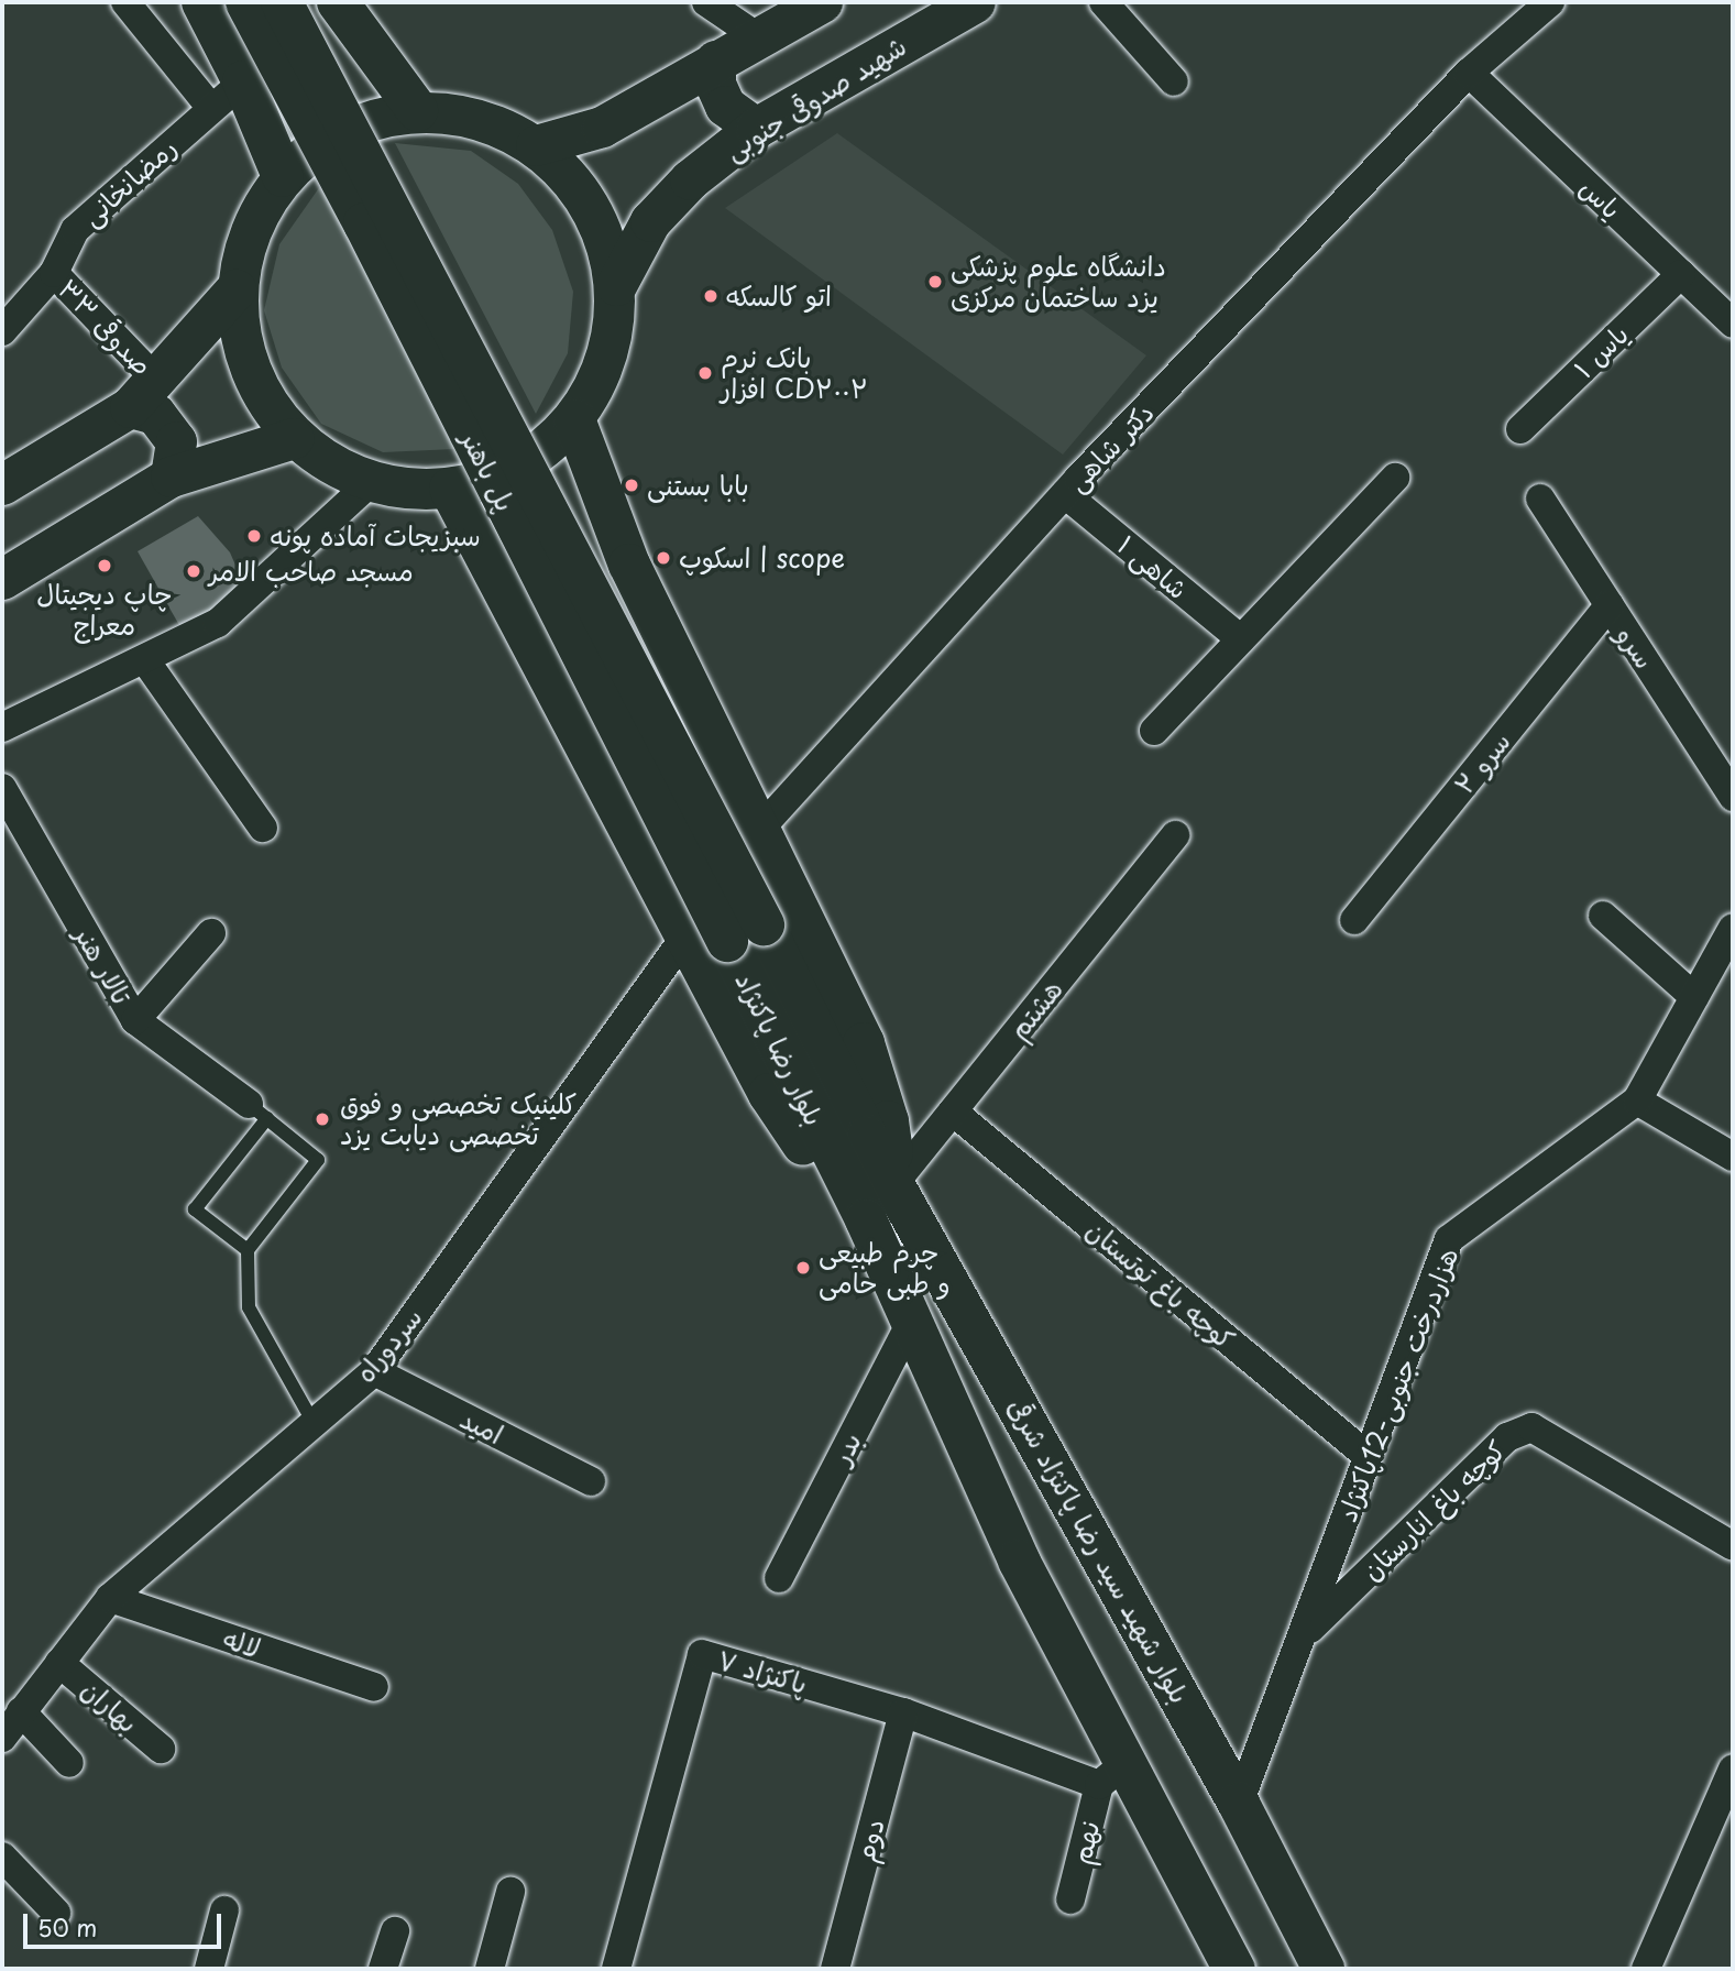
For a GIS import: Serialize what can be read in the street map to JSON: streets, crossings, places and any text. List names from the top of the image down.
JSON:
{
  "streets": {
    "main road": [
      "شهید صدوقی جنوبی",
      "پل باهنر",
      "بلوار رضا پاکنژاد",
      "بلوار شهید سید رضا پاکنژاد شرقی"
    ],
    "street": [
      "رمضانخانی",
      "یاس",
      "صدوقی ۳۳",
      "یاس ۱",
      "دکتر شاهی",
      "شاهی ۱",
      "سرو",
      "سرو ۲",
      "تالار هنر",
      "هشتم",
      "کوچه باغ توتستان",
      "سردوراه",
      "هزاردرخت جنوبی-12پاکنژاد",
      "امید",
      "بدر",
      "کوچه باغ انارستان",
      "لاله",
      "پاکنژاد ۷",
      "بهاران",
      "دوم",
      "نهم"
    ]
  },
  "crossings": [
    ["رمضانخانی", "صدوقی ۳۳"],
    ["یاس", "یاس ۱"],
    ["یاس", "دکتر شاهی"],
    ["دکتر شاهی", "شاهی ۱"],
    ["پل باهنر", "بلوار رضا پاکنژاد"],
    ["سرو", "سرو ۲"],
    ["هشتم", "کوچه باغ توتستان"],
    ["هشتم", "بلوار شهید سید رضا پاکنژاد شرقی"],
    ["بلوار رضا پاکنژاد", "بلوار شهید سید رضا پاکنژاد شرقی"],
    ["کوچه باغ توتستان", "هزاردرخت جنوبی-12پاکنژاد"],
    ["سردوراه", "امید"],
    ["سردوراه", "لاله"],
    ["سردوراه", "بهاران"],
    ["هزاردرخت جنوبی-12پاکنژاد", "کوچه باغ انارستان"],
    ["هزاردرخت جنوبی-12پاکنژاد", "بلوار شهید سید رضا پاکنژاد شرقی"],
    ["پاکنژاد ۷", "دوم"],
    ["پاکنژاد ۷", "نهم"]
  ],
  "places": [
    "دانشگاه علوم پزشکی یزد ساختمان مرکزی",
    "اتو کالسکه",
    "بانک نرم افزار CD۲۰۰۲",
    "بابا بستنی",
    "سبزیجات آماده پونه",
    "اسکوپ | scope",
    "چاپ دیجیتال معراج",
    "مسجد صاحب الامر",
    "کلینیک تخصصی و فوق تخصصی دیابت یزد",
    "چرم طبیعی و طبی حامی"
  ],
  "scale_bar": "50 m"
}
